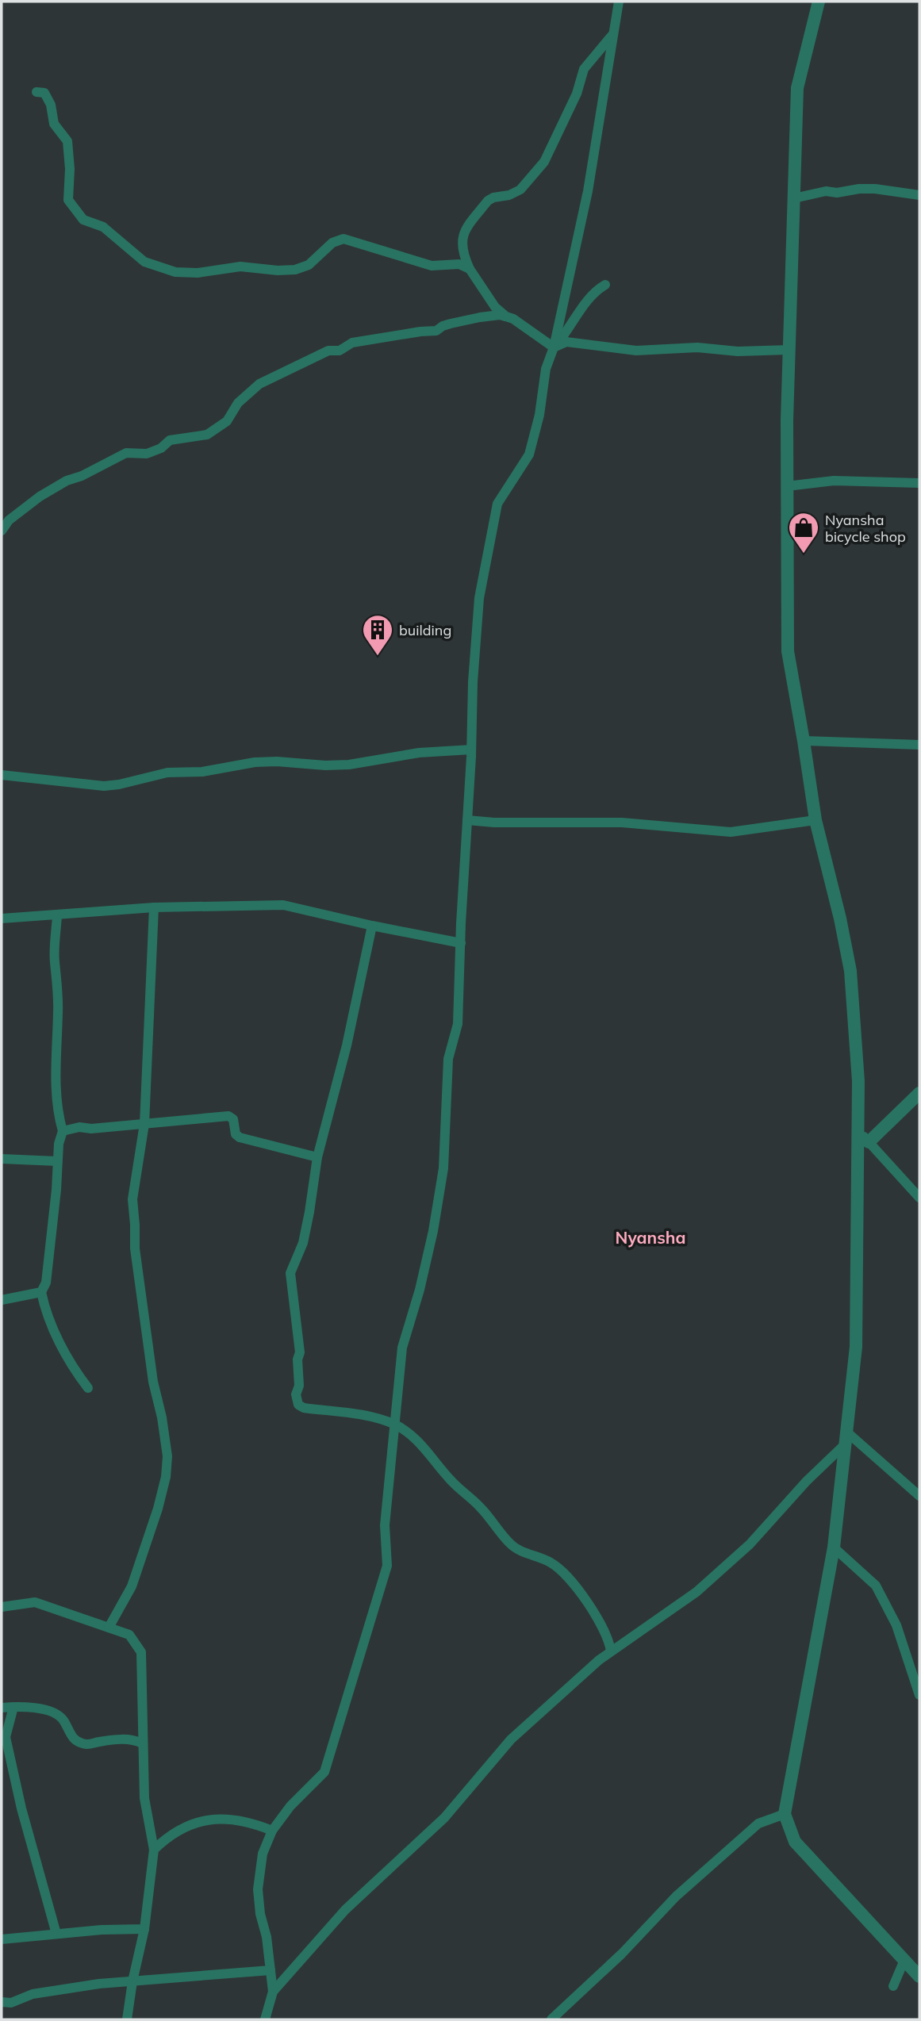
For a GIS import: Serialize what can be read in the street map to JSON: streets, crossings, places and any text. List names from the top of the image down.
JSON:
{
  "districts": ["Nyansha"],
  "places": {
    "shop": ["Nyansha bicycle shop"],
    "building": ["building"]
  }
}
